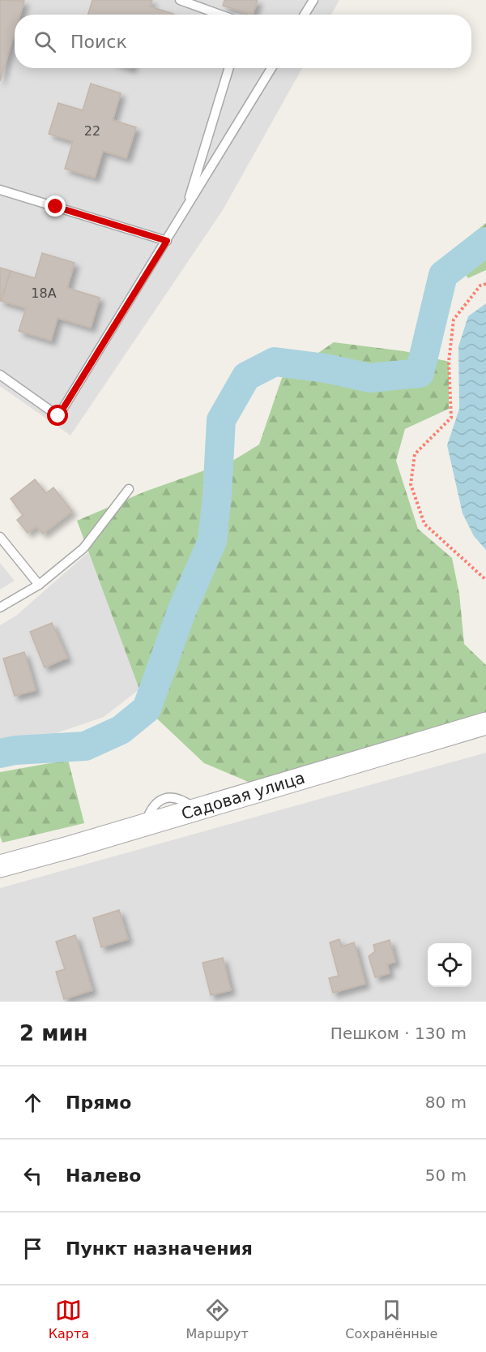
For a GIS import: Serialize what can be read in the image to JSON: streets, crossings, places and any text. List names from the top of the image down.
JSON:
{
  "streets": {
    "street": ["Садовая улица"]
  },
  "house_numbers": ["22", "18А"],
  "page": {
    "search": "Поиск",
    "heading": ["2 мин", "Пешком · 130 m"],
    "list": [
      ["Прямо", "80 m"],
      ["Налево", "50 m"],
      "Пункт назначения"
    ],
    "nav": ["Карта", "Маршрут", "Сохранённые"]
  }
}
